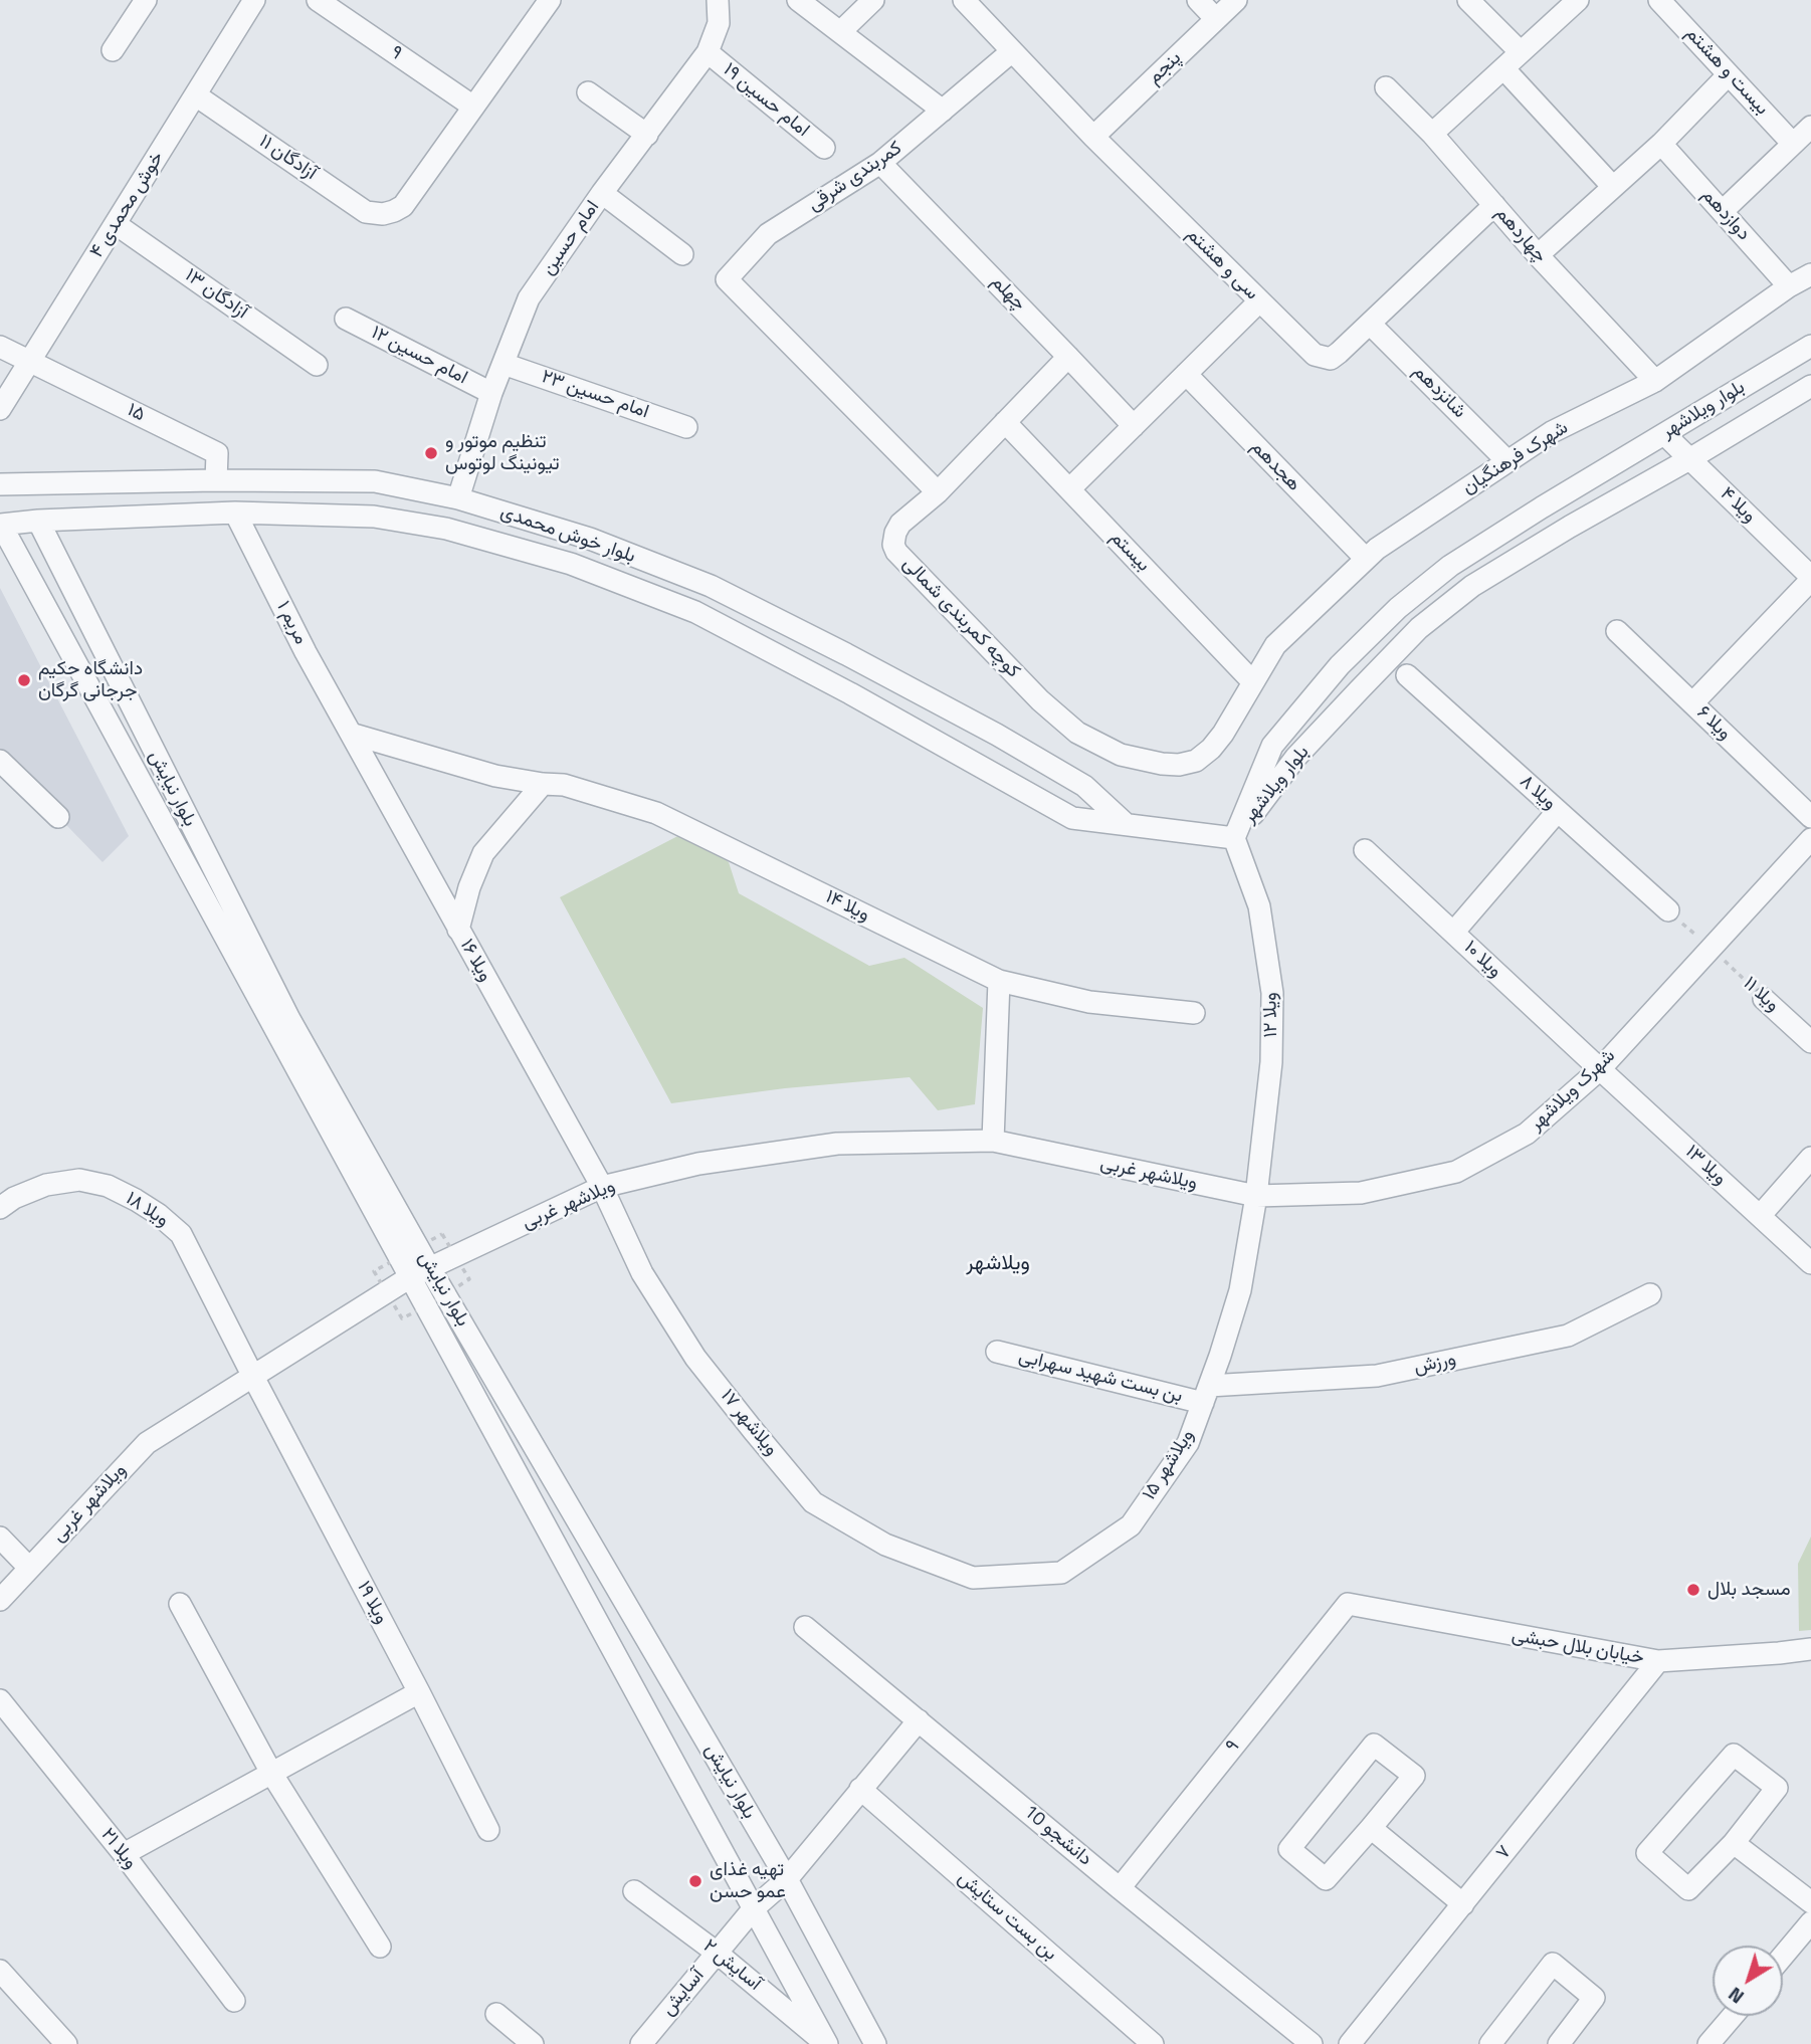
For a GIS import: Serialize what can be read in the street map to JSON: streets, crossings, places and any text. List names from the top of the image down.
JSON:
{
  "streets": {
    "street": [
      "۹",
      "پنجم",
      "بیست و هشتم",
      "امام حسین ۱۹",
      "آزادگان ۱۱",
      "کمربندی شرقی",
      "خوش محمدی ۴",
      "دوازدهم",
      "چهاردهم",
      "امام حسین",
      "سی و هشتم",
      "چهلم",
      "آزادگان ۱۳",
      "امام حسین ۱۲",
      "شانزدهم",
      "امام حسین ۲۳",
      "بلوار ویلاشهر",
      "۱۵",
      "شهرک فرهنگیان",
      "هجدهم",
      "۴ ویلا",
      "بلوار خوش محمدی",
      "بیستم",
      "کوچه کمربندی شمالی",
      "۱ مریم",
      "۶ ویلا",
      "بلوار نیایش",
      "ویلا ۸",
      "۱۴ ویلا",
      "۱۰ ویلا",
      "۱۶ ویلا",
      "۱۱ ویلا",
      "ویلا ۱۲",
      "شهرک ویلاشهر",
      "۱۳ ویلا",
      "ویلاشهر غربی",
      "ویلا ۱۸",
      "ورزش",
      "بن بست شهید سهرابی",
      "ویلاشهر ۱۷",
      "ویلاشهر ۱۵",
      "۱۹ ویلا",
      "خیابان بلال حبشی",
      "دانشجو 10",
      "ویلا ۲۱",
      "۷",
      "بن بست ستایش",
      "۲ آسایش",
      "آسایش"
    ]
  },
  "crossings": [
    ["۹", "آزادگان ۱۱"],
    ["۹", "خیابان بلال حبشی"],
    ["۹", "دانشجو 10"],
    ["پنجم", "سی و هشتم"],
    ["امام حسین ۱۹", "امام حسین"],
    ["آزادگان ۱۱", "خوش محمدی ۴"],
    ["کمربندی شرقی", "سی و هشتم"],
    ["کمربندی شرقی", "چهلم"],
    ["کمربندی شرقی", "کوچه کمربندی شمالی"],
    ["خوش محمدی ۴", "آزادگان ۱۳"],
    ["خوش محمدی ۴", "۱۵"],
    ["دوازدهم", "شهرک فرهنگیان"],
    ["چهاردهم", "سی و هشتم"],
    ["چهاردهم", "شهرک فرهنگیان"],
    ["امام حسین", "امام حسین ۱۲"],
    ["امام حسین", "امام حسین ۲۳"],
    ["امام حسین", "بلوار خوش محمدی"],
    ["سی و هشتم", "شانزدهم"],
    ["شانزدهم", "شهرک فرهنگیان"],
    ["بلوار ویلاشهر", "۴ ویلا"],
    ["بلوار ویلاشهر", "ویلا ۱۲"],
    ["۱۵", "بلوار خوش محمدی"],
    ["شهرک فرهنگیان", "هجدهم"],
    ["شهرک فرهنگیان", "بیستم"],
    ["شهرک فرهنگیان", "کوچه کمربندی شمالی"],
    ["بلوار خوش محمدی", "۱ مریم"],
    ["بلوار خوش محمدی", "بلوار نیایش"],
    ["بیستم", "کوچه کمربندی شمالی"],
    ["۱ مریم", "۱۴ ویلا"],
    ["۱ مریم", "۱۶ ویلا"],
    ["بلوار نیایش", "ویلاشهر غربی"],
    ["بلوار نیایش", "۲ آسایش"],
    ["بلوار نیایش", "آسایش"],
    ["ویلا ۸", "۱۱ ویلا"],
    ["۱۴ ویلا", "۱۶ ویلا"],
    ["۱۰ ویلا", "شهرک ویلاشهر"],
    ["۱۰ ویلا", "۱۳ ویلا"],
    ["۱۶ ویلا", "ویلاشهر غربی"],
    ["۱۶ ویلا", "ویلاشهر ۱۷"],
    ["۱۱ ویلا", "شهرک ویلاشهر"],
    ["ویلا ۱۲", "شهرک ویلاشهر"],
    ["ویلا ۱۲", "ویلاشهر غربی"],
    ["ویلا ۱۲", "ویلاشهر ۱۵"],
    ["شهرک ویلاشهر", "۱۳ ویلا"],
    ["شهرک ویلاشهر", "ویلاشهر غربی"],
    ["شهرک ویلاشهر", "ویلاشهر ۱۵"],
    ["ویلاشهر غربی", "ویلا ۱۸"],
    ["ویلاشهر غربی", "ویلاشهر ۱۷"],
    ["ویلاشهر غربی", "ویلاشهر ۱۵"],
    ["ویلاشهر غربی", "۱۹ ویلا"],
    ["ویلا ۱۸", "۱۹ ویلا"],
    ["ورزش", "بن بست شهید سهرابی"],
    ["ورزش", "ویلاشهر ۱۵"],
    ["بن بست شهید سهرابی", "ویلاشهر ۱۵"],
    ["ویلاشهر ۱۷", "ویلاشهر ۱۵"],
    ["خیابان بلال حبشی", "۷"],
    ["دانشجو 10", "آسایش"],
    ["بن بست ستایش", "آسایش"],
    ["۲ آسایش", "آسایش"]
  ],
  "districts": ["ویلاشهر"],
  "places": [
    "تنظیم موتور و تیونینگ لوتوس",
    "دانشگاه حکیم جرجانی گرگان",
    "مسجد بلال",
    "تهیه غذای عمو حسن"
  ],
  "north": "bottom left"
}
